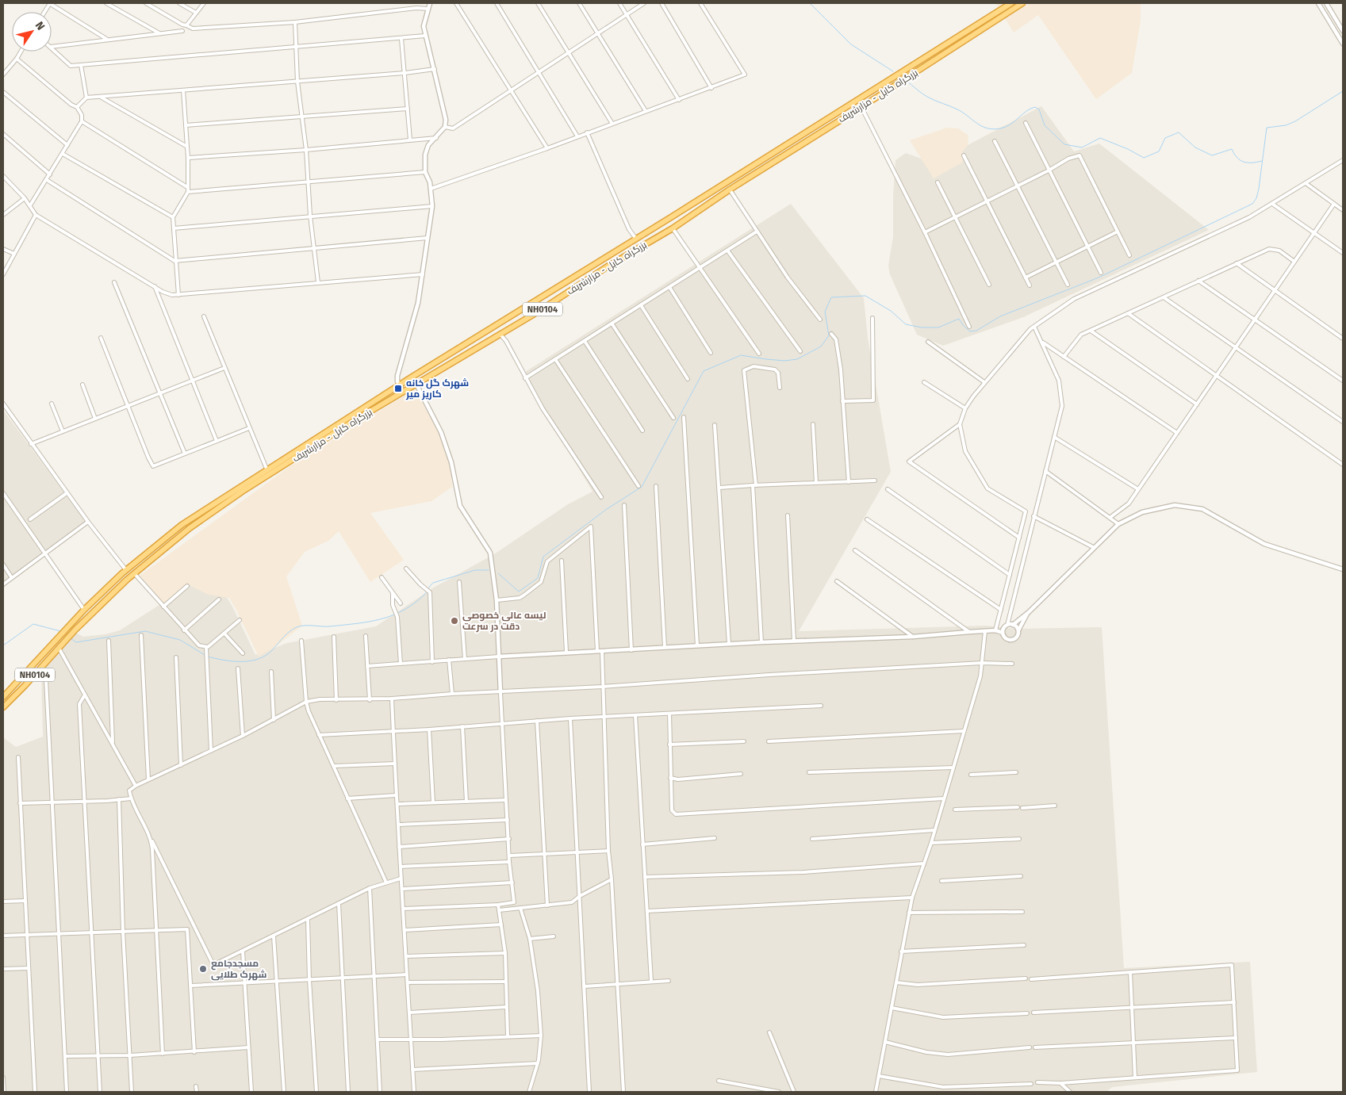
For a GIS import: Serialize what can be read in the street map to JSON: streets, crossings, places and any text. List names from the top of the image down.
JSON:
{
  "streets": {
    "highway": ["بزرگراه کابل - مزارشریف", "NH0104"]
  },
  "crossings": [
    ["بزرگراه کابل - مزارشریف", "NH0104"]
  ],
  "places": {
    "transit": ["شهرک گل خانه کاریز میر"],
    "other": ["لیسه عالی خصوصی دقت در سرعت", "مسجدجامع شهرک طلایی"]
  },
  "north": "top right"
}
